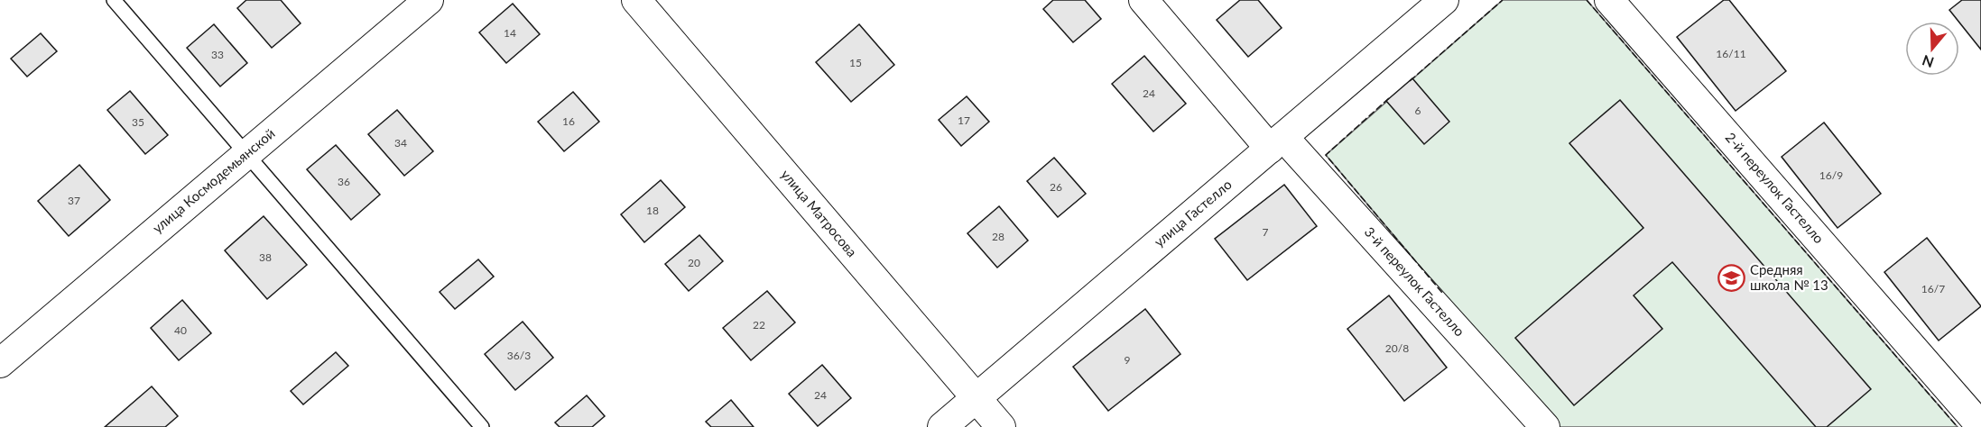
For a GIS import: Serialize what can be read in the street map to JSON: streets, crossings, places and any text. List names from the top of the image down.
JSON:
{
  "streets": {
    "street": [
      "улица Космодемьянской",
      "2-й переулок Гастелло",
      "улица Матросова",
      "улица Гастелло",
      "3-й переулок Гастелло"
    ]
  },
  "crossings": [
    ["улица Матросова", "улица Гастелло"],
    ["улица Гастелло", "3-й переулок Гастелло"]
  ],
  "places": {
    "school or university": ["Средняя школа № 13"]
  },
  "house_numbers": [
    "14",
    "16/11",
    "33",
    "15",
    "24",
    "6",
    "17",
    "16",
    "35",
    "34",
    "16/9",
    "36",
    "26",
    "37",
    "18",
    "7",
    "28",
    "38",
    "20",
    "16/7",
    "22",
    "40",
    "20/8",
    "36/3",
    "9",
    "24"
  ],
  "north": "bottom"
}
